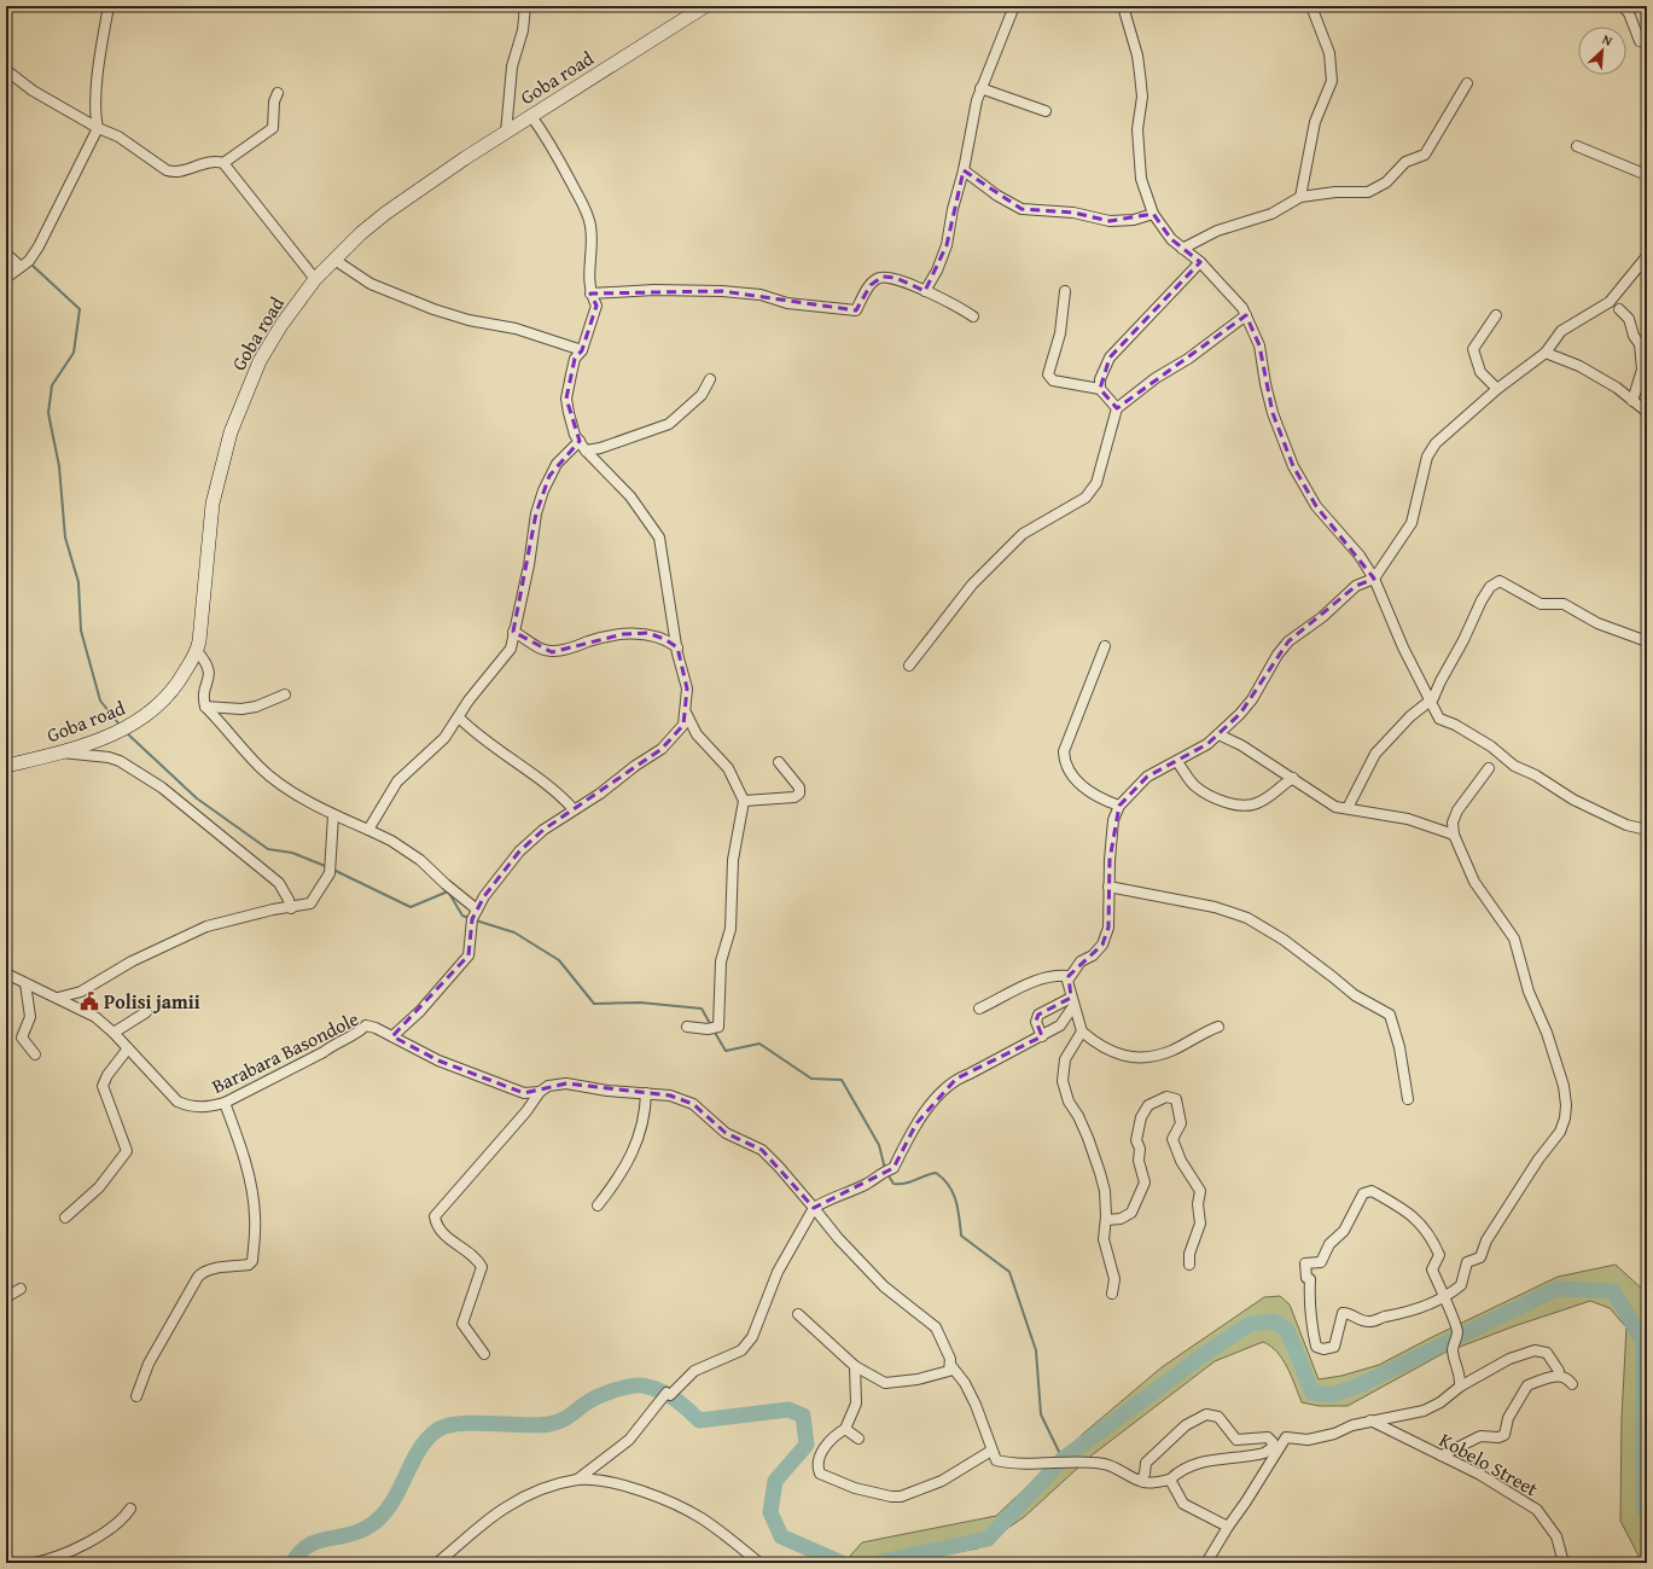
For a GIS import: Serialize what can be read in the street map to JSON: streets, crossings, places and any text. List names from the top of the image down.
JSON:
{
  "streets": {
    "main road": ["Goba road"],
    "street": ["Barabara Basondole", "Kobelo Street"]
  },
  "places": {
    "public building": ["Polisi jamii"]
  },
  "north": "top right"
}
